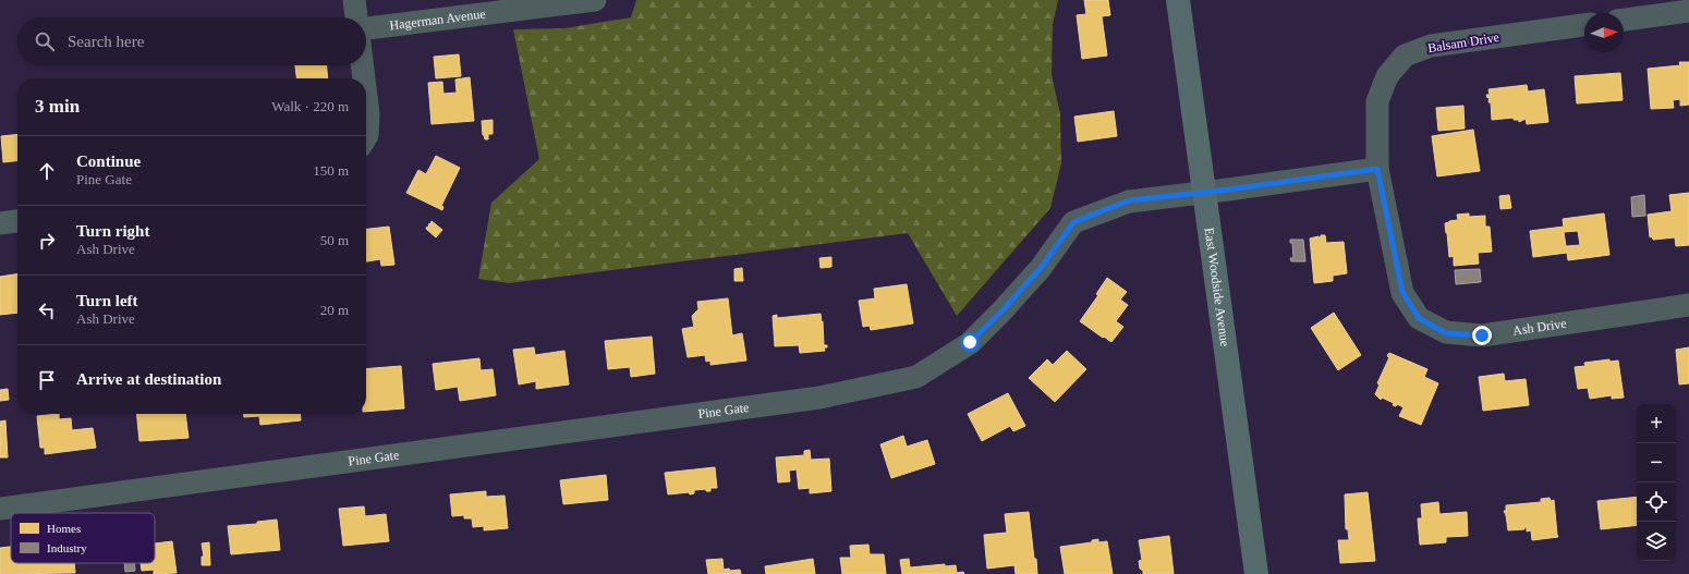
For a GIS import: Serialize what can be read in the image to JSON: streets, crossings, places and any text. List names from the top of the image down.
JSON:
{
  "streets": {
    "main road": ["East Woodside Avenue"],
    "street": [
      "Hagerman Avenue",
      "Balsam Drive",
      "Ash Drive",
      "Pine Gate"
    ]
  },
  "crossings": [
    ["Balsam Drive", "Ash Drive"],
    ["Balsam Drive", "Pine Gate"],
    ["East Woodside Avenue", "Pine Gate"],
    ["Ash Drive", "Pine Gate"]
  ],
  "legend": ["Homes", "Industry"],
  "north": "right",
  "page": {
    "search": "Search here",
    "heading": ["3 min", "Walk · 220 m"],
    "list": [
      ["Continue", "Pine Gate", "150 m"],
      ["Turn right", "Ash Drive", "50 m"],
      ["Turn left", "Ash Drive", "20 m"],
      "Arrive at destination"
    ],
    "map_buttons": ["+", "−"]
  }
}
